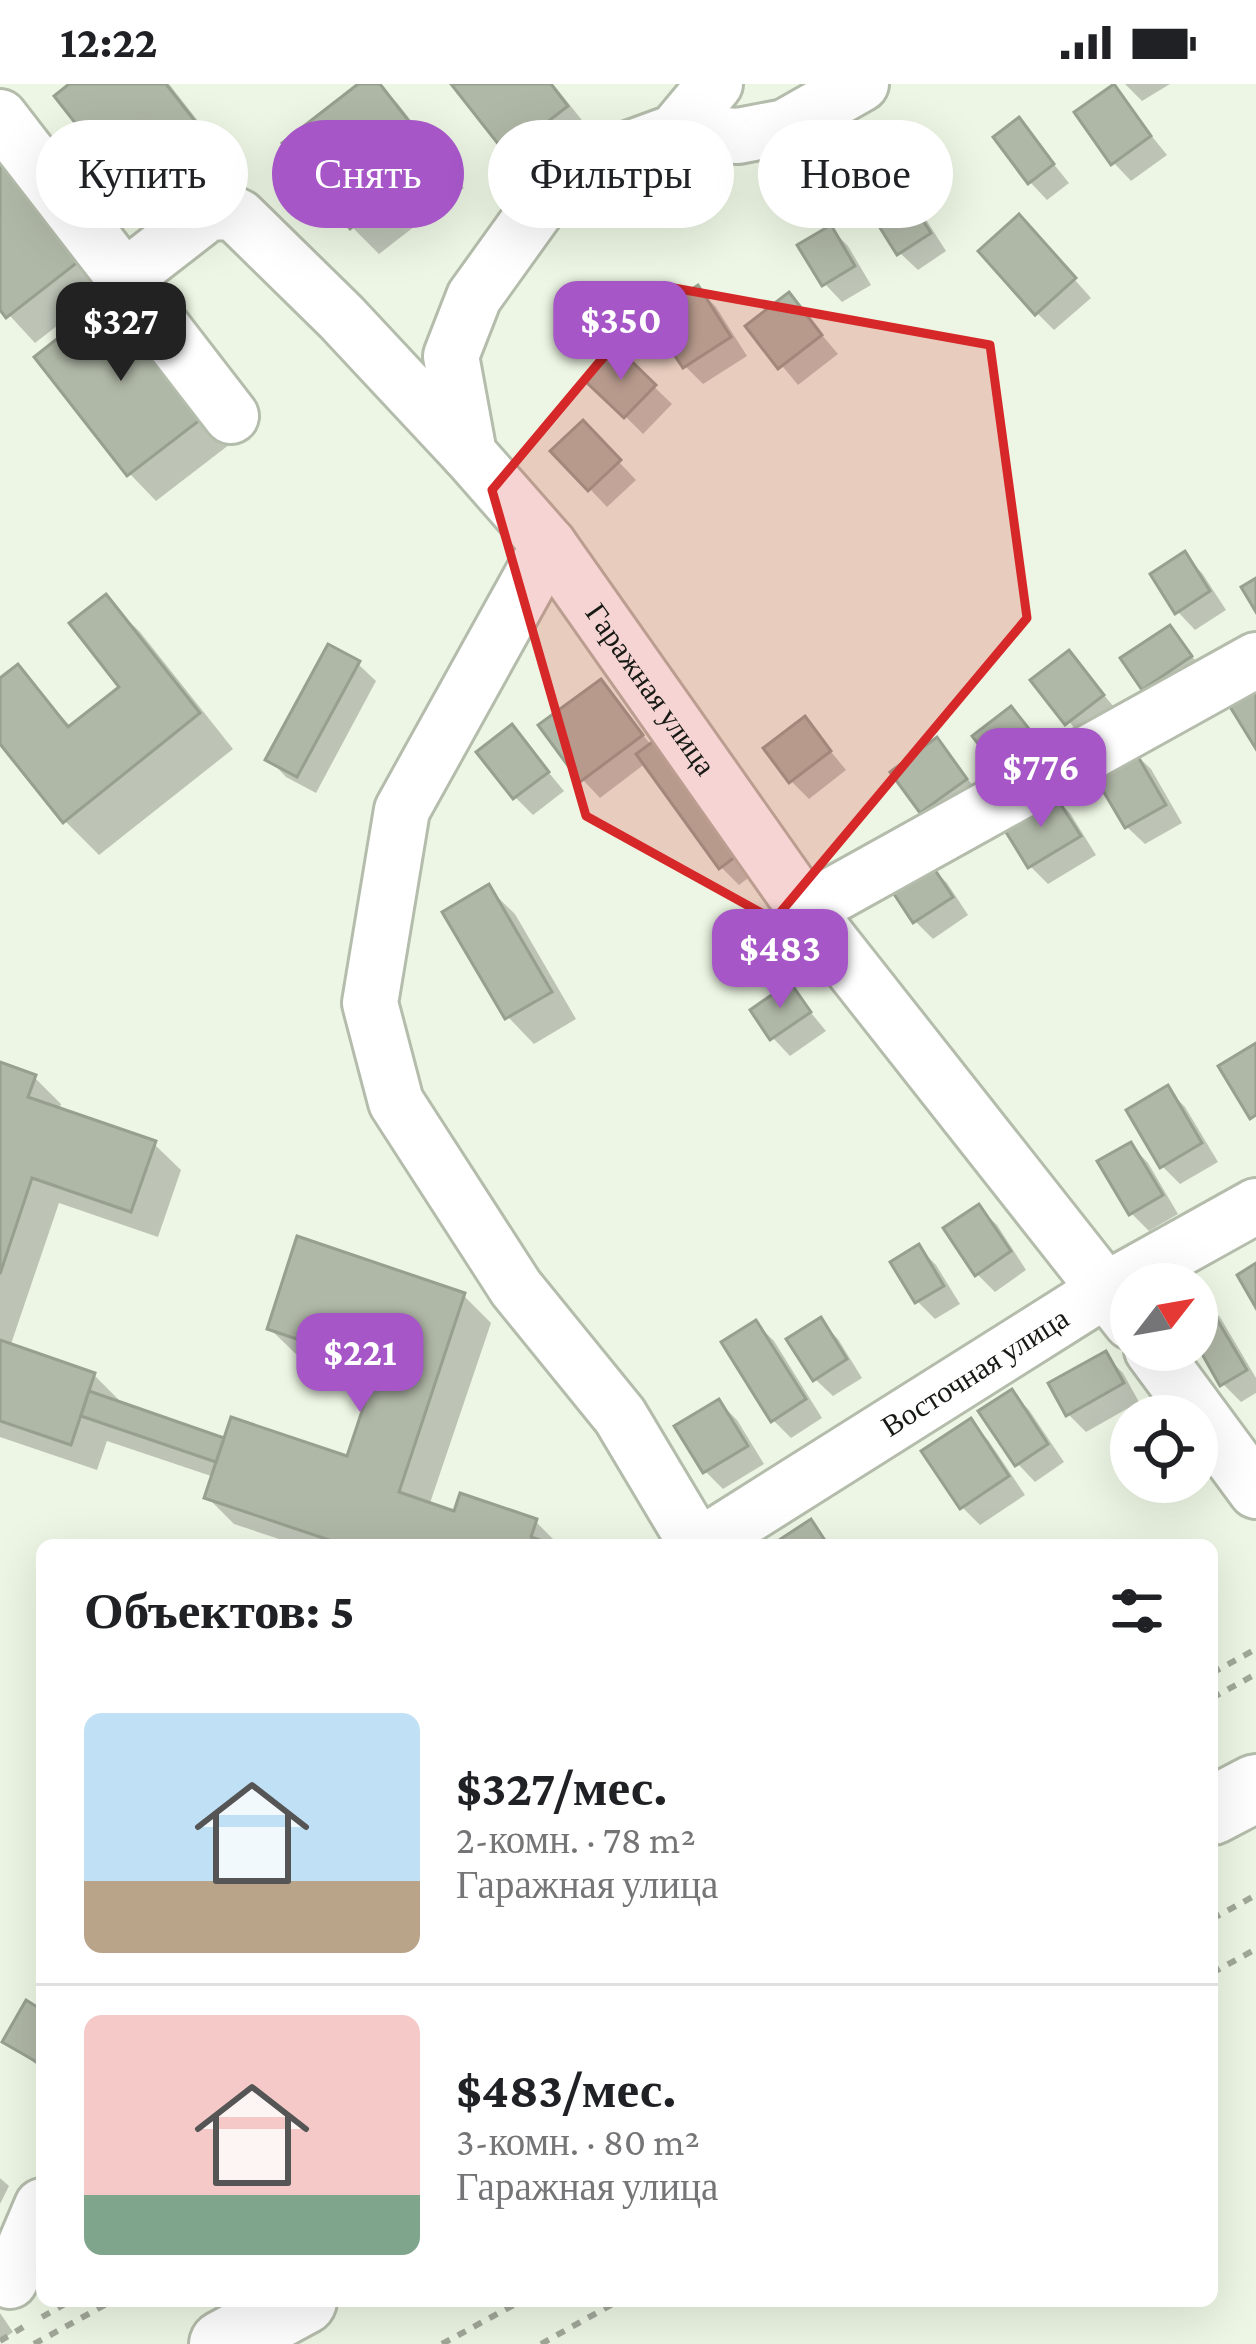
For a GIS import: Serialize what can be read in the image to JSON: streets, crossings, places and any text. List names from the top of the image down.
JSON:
{
  "streets": {
    "street": ["Гаражная улица", "Восточная улица"]
  },
  "north": "top right",
  "page": {
    "status": "12:22",
    "chip": [
      "Купить",
      "Снять",
      "Фильтры",
      "Новое"
    ],
    "price": [
      "$350",
      "$327",
      "$776",
      "$483",
      "$221"
    ],
    "heading": "Объектов: 5",
    "list": [
      {
        "name": "$327/мес.",
        "note": "2-комн. · 78 m² · Гаражная улица"
      },
      {
        "name": "$483/мес.",
        "note": "3-комн. · 80 m² · Гаражная улица"
      }
    ]
  }
}
